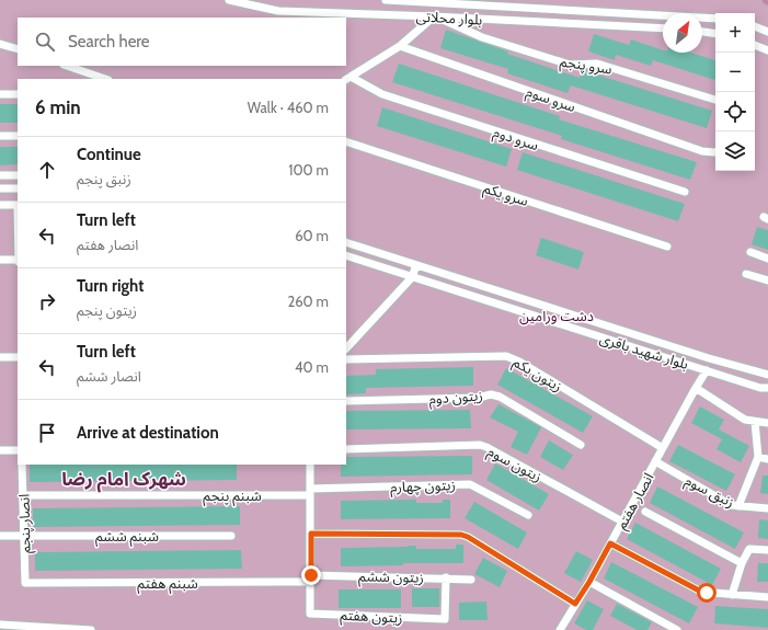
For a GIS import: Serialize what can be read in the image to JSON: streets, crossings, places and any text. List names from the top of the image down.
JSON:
{
  "streets": {
    "street": [
      "بلوار محلاتی",
      "سرو پنجم",
      "سرو سوم",
      "سرو دوم",
      "سرو یکم",
      "بلوار شهید باقری",
      "زیتون یکم",
      "زیتون دوم",
      "زیتون سوم",
      "زیتون چهارم",
      "زنبق سوم",
      "شبنم پنجم",
      "انصار هفتم",
      "انصار پنجم",
      "شبنم ششم",
      "زیتون ششم",
      "شبنم هفتم",
      "زیتون هفتم"
    ]
  },
  "crossings": [
    ["بلوار محلاتی", "سرو پنجم"],
    ["بلوار شهید باقری", "انصار هفتم"],
    ["زیتون یکم", "انصار هفتم"],
    ["زیتون سوم", "انصار هفتم"],
    ["زیتون چهارم", "شبنم پنجم"],
    ["زنبق سوم", "انصار هفتم"],
    ["شبنم پنجم", "انصار پنجم"],
    ["انصار پنجم", "شبنم ششم"],
    ["انصار پنجم", "شبنم هفتم"],
    ["زیتون ششم", "شبنم هفتم"],
    ["زیتون ششم", "زیتون هفتم"],
    ["شبنم هفتم", "زیتون هفتم"]
  ],
  "districts": ["شهرک امام رضا"],
  "parks": ["دشت ورامین"],
  "north": "top right",
  "page": {
    "map_buttons": ["+", "−"],
    "search": "Search here",
    "heading": ["6 min", "Walk · 460 m"],
    "list": [
      ["Continue", "زنبق پنجم", "100 m"],
      ["Turn left", "انصار هفتم", "60 m"],
      ["Turn right", "زیتون پنجم", "260 m"],
      ["Turn left", "انصار ششم", "40 m"],
      "Arrive at destination"
    ]
  }
}
